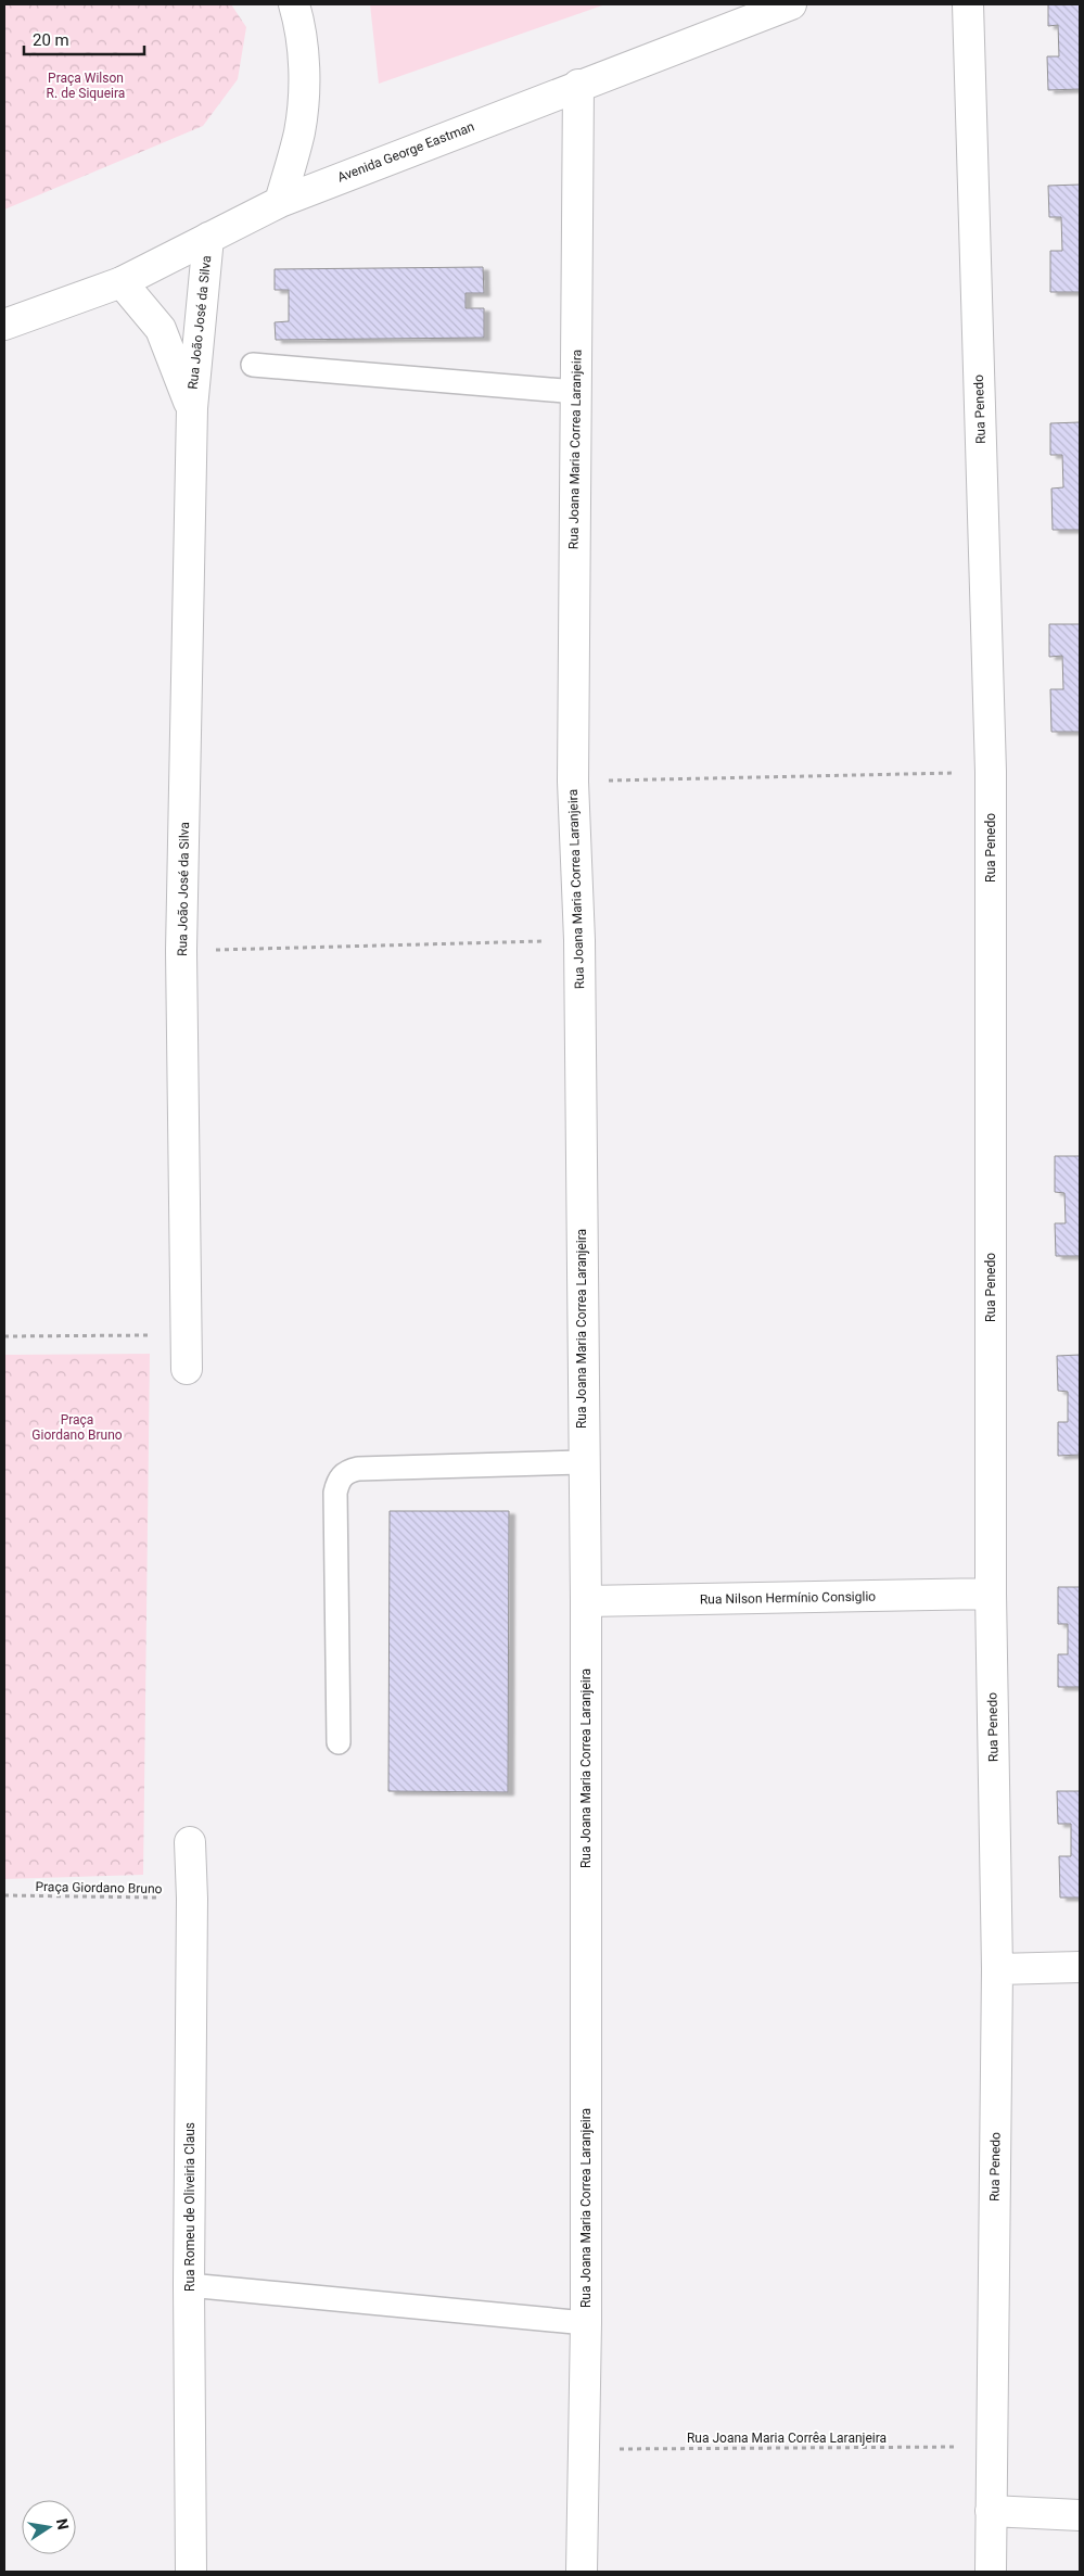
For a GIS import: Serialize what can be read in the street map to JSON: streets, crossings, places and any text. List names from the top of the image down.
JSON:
{
  "streets": {
    "street": [
      "Avenida George Eastman",
      "Rua João José da Silva",
      "Rua Penedo",
      "Rua Joana Maria Correa Laranjeira",
      "Rua Nilson Hermínio Consiglio",
      "Rua Romeu de Oliveiria Claus"
    ],
    "path": ["Praça Giordano Bruno", "Rua Joana Maria Corrêa Laranjeira"]
  },
  "crossings": [
    ["Avenida George Eastman", "Rua João José da Silva"],
    ["Avenida George Eastman", "Rua Joana Maria Correa Laranjeira"],
    ["Rua Penedo", "Rua Nilson Hermínio Consiglio"],
    ["Rua Penedo", "Rua Joana Maria Corrêa Laranjeira"],
    ["Rua Joana Maria Correa Laranjeira", "Rua Nilson Hermínio Consiglio"],
    ["Rua Joana Maria Correa Laranjeira", "Rua Joana Maria Corrêa Laranjeira"],
    ["Praça Giordano Bruno", "Rua Romeu de Oliveiria Claus"]
  ],
  "parks": ["Praça Wilson R. de Siqueira", "Praça Giordano Bruno"],
  "scale_bar": "20 m",
  "north": "right"
}
